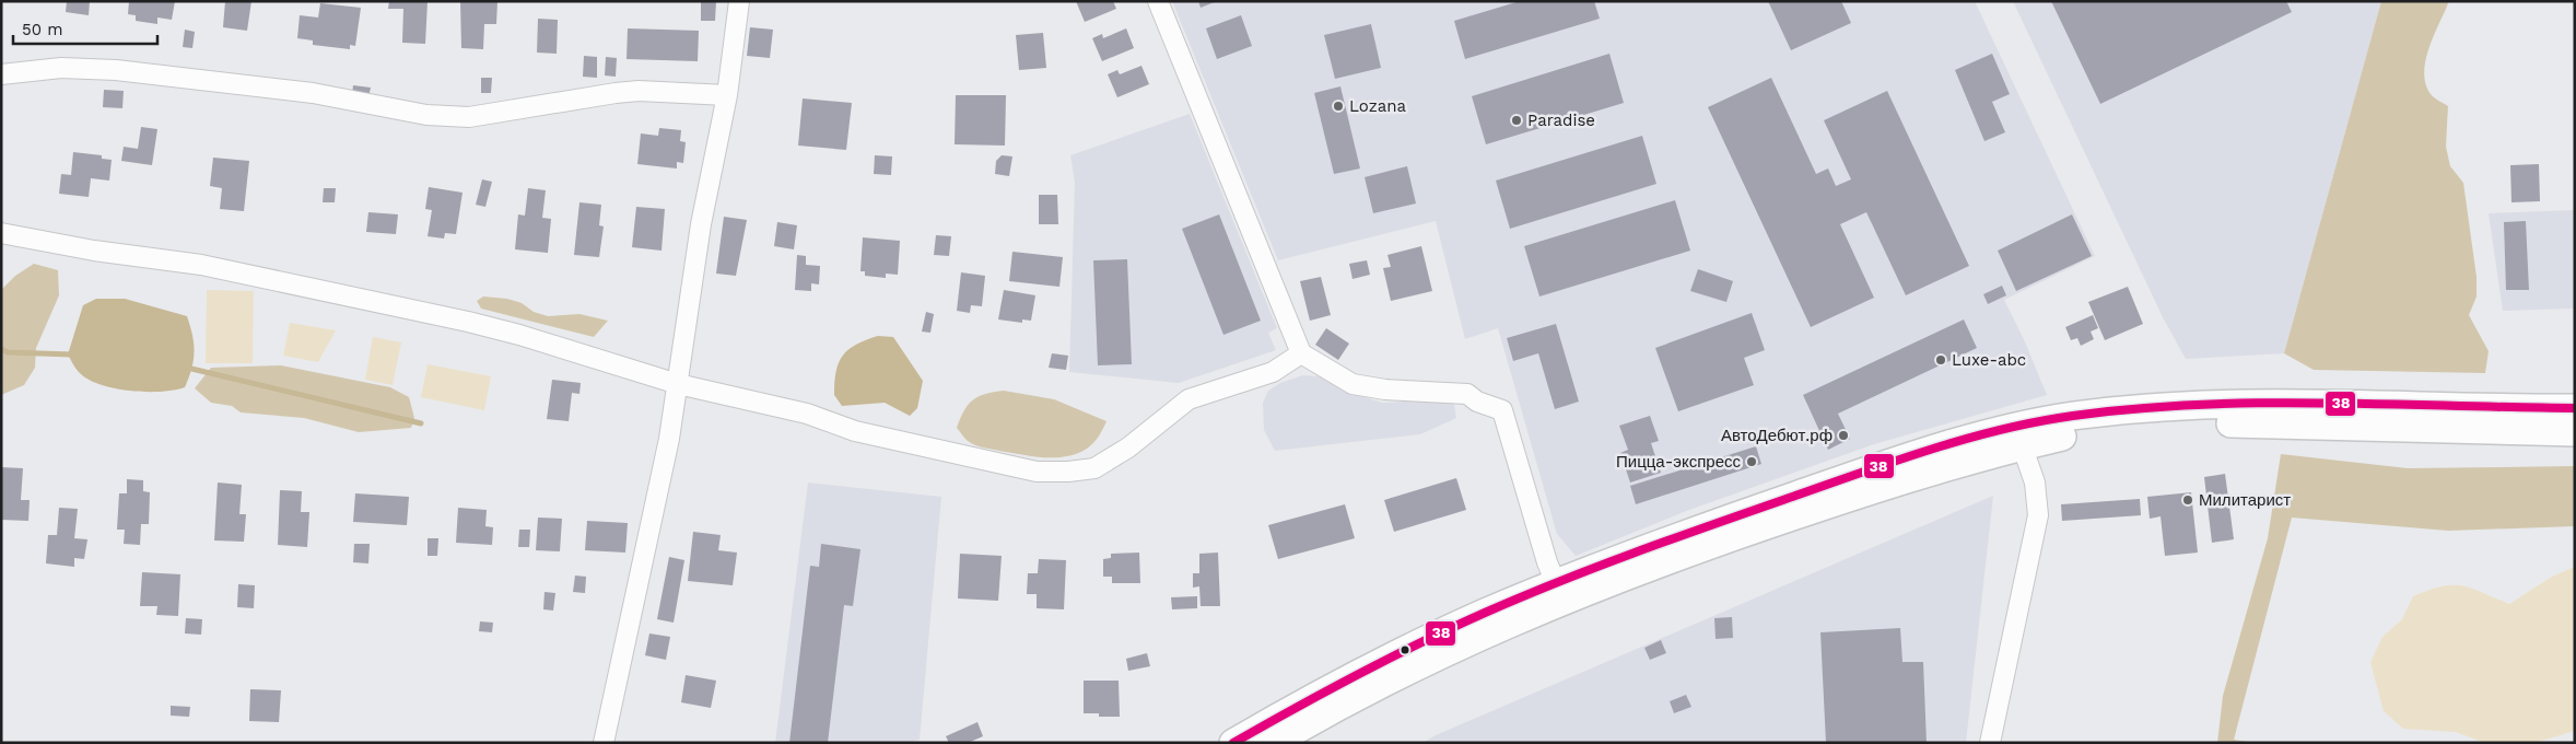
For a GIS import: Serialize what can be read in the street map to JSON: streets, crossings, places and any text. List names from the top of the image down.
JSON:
{
  "places": [
    "Lozana",
    "Paradise",
    "Luxe-abc",
    "АвтоДебют.рф",
    "Пицца-экспресс",
    "Милитарист"
  ],
  "lines": ["transit line 38"],
  "scale_bar": "50 m"
}
